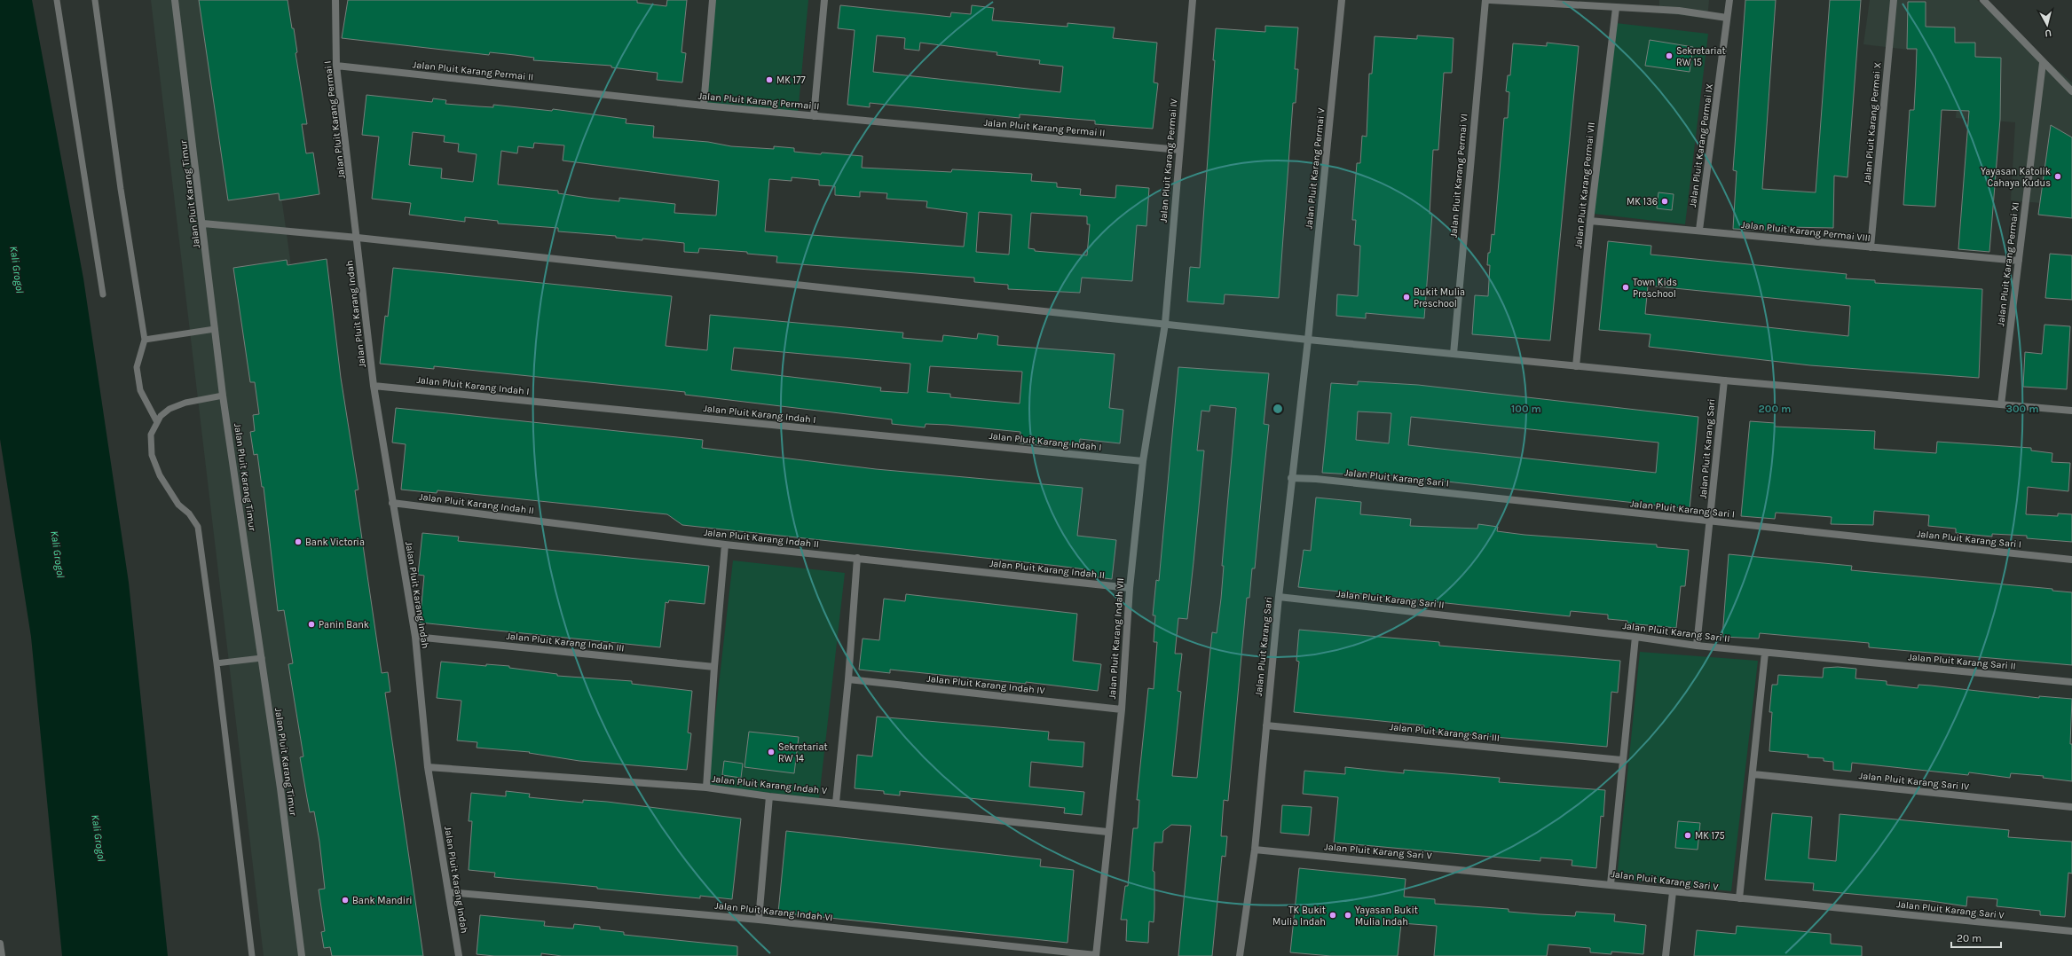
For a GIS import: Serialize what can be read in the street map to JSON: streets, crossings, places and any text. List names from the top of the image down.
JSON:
{
  "streets": {
    "street": [
      "Jalan Pluit Karang Permai II",
      "Jalan Pluit Karang Permai I",
      "Jalan Pluit Karang Permai X",
      "Jalan Pluit Karang Permai IX",
      "Jalan Pluit Karang Permai IV",
      "Jalan Pluit Karang Permai V",
      "Jalan Pluit Karang Permai VI",
      "Jalan Pluit Karang Permai VII",
      "Jalan Pluit Karang Timur",
      "Jalan Pluit Karang Permai VIII",
      "Jalan Pluit Karang Permai XI",
      "Jalan Pluit Karang Indah",
      "Jalan Pluit Karang Indah I",
      "Jalan Pluit Karang Sari",
      "Jalan Pluit Karang Sari I",
      "Jalan Pluit Karang Indah II",
      "Jalan Pluit Karang Sari II",
      "Jalan Pluit Karang Indah VII",
      "Jalan Pluit Karang Indah III",
      "Jalan Pluit Karang Indah IV",
      "Jalan Pluit Karang Sari III",
      "Jalan Pluit Karang Sari IV",
      "Jalan Pluit Karang Indah V",
      "Jalan Pluit Karang Sari V",
      "Jalan Pluit Karang Indah VI"
    ]
  },
  "crossings": [
    ["Jalan Pluit Karang Permai II", "Jalan Pluit Karang Permai I"],
    ["Jalan Pluit Karang Permai II", "Jalan Pluit Karang Permai IV"],
    ["Jalan Pluit Karang Permai I", "Jalan Pluit Karang Indah"],
    ["Jalan Pluit Karang Permai X", "Jalan Pluit Karang Permai VIII"],
    ["Jalan Pluit Karang Permai IX", "Jalan Pluit Karang Permai VIII"],
    ["Jalan Pluit Karang Permai IV", "Jalan Pluit Karang Indah VII"],
    ["Jalan Pluit Karang Permai V", "Jalan Pluit Karang Sari"],
    ["Jalan Pluit Karang Permai VII", "Jalan Pluit Karang Permai VIII"],
    ["Jalan Pluit Karang Permai VIII", "Jalan Pluit Karang Permai XI"],
    ["Jalan Pluit Karang Indah", "Jalan Pluit Karang Indah I"],
    ["Jalan Pluit Karang Indah", "Jalan Pluit Karang Indah II"],
    ["Jalan Pluit Karang Indah", "Jalan Pluit Karang Indah III"],
    ["Jalan Pluit Karang Indah", "Jalan Pluit Karang Indah V"],
    ["Jalan Pluit Karang Indah", "Jalan Pluit Karang Indah VI"],
    ["Jalan Pluit Karang Indah I", "Jalan Pluit Karang Indah VII"],
    ["Jalan Pluit Karang Sari", "Jalan Pluit Karang Sari I"],
    ["Jalan Pluit Karang Sari", "Jalan Pluit Karang Sari II"],
    ["Jalan Pluit Karang Sari", "Jalan Pluit Karang Sari III"],
    ["Jalan Pluit Karang Sari", "Jalan Pluit Karang Sari V"],
    ["Jalan Pluit Karang Indah II", "Jalan Pluit Karang Indah VII"],
    ["Jalan Pluit Karang Indah VII", "Jalan Pluit Karang Indah IV"],
    ["Jalan Pluit Karang Indah VII", "Jalan Pluit Karang Indah V"],
    ["Jalan Pluit Karang Indah VII", "Jalan Pluit Karang Indah VI"]
  ],
  "water": ["Kali Grogol"],
  "places": [
    "Sekretariat RW 15",
    "MK 177",
    "Yayasan Katolik Cahaya Kudus",
    "MK 136",
    "Town Kids Preschool",
    "Bukit Mulia Preschool",
    "Bank Victoria",
    "Panin Bank",
    "Sekretariat RW 14",
    "MK 175",
    "Bank Mandiri",
    "TK Bukit Mulia Indah",
    "Yayasan Bukit Mulia Indah"
  ],
  "scale_bar": "20 m",
  "north": "bottom",
  "rings": ["100 m", "200 m", "300 m"]
}
